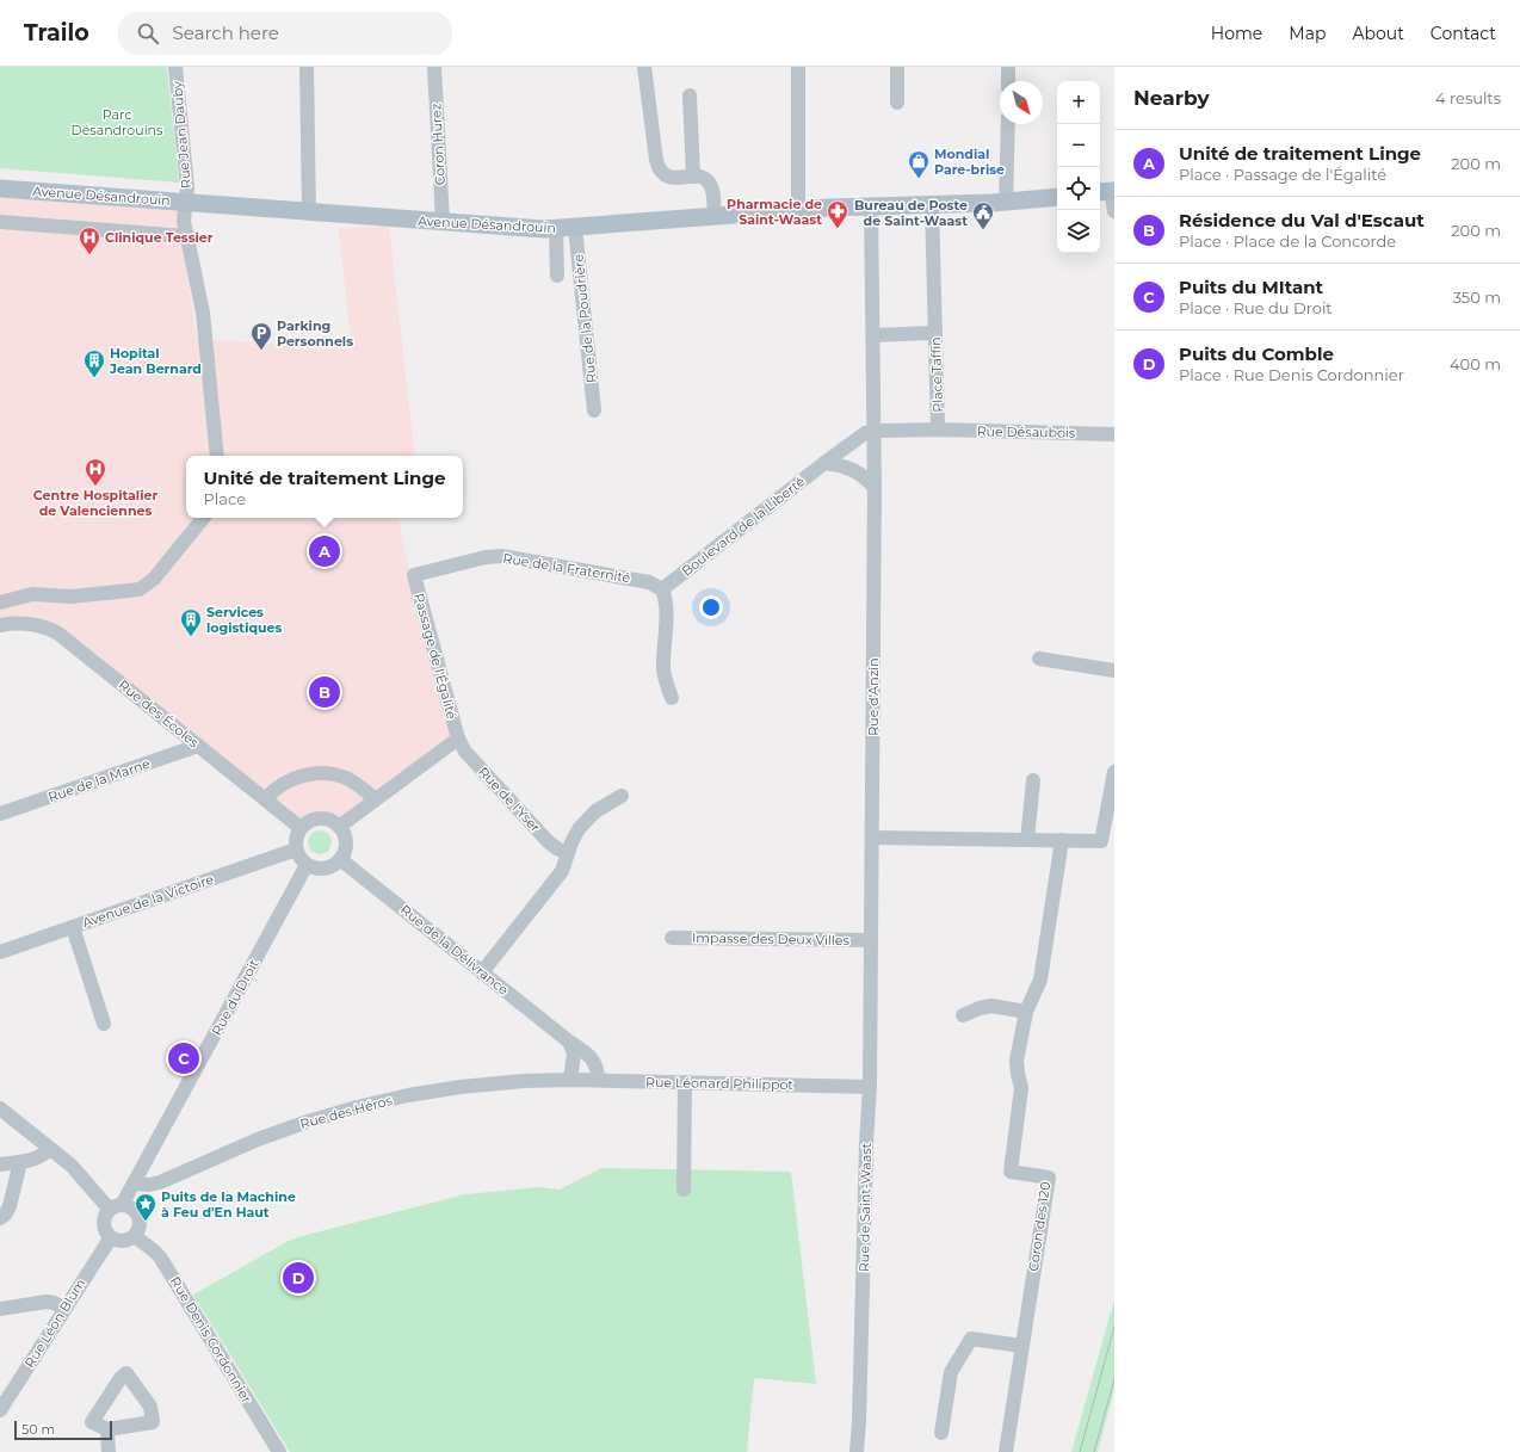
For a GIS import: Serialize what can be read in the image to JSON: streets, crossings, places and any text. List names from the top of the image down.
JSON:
{
  "streets": {
    "main road": ["Avenue Désandrouin"],
    "street": [
      "Rue Jean Dauby",
      "Coron Hurez",
      "Rue de la Poudrière",
      "Place Taffin",
      "Rue Désaubois",
      "Boulevard de la Liberté",
      "Rue de la Fraternité",
      "Passage de l'Égalité",
      "Rue d'Anzin",
      "Rue des Écoles",
      "Rue de la Marne",
      "Rue de l'Yser",
      "Avenue de la Victoire",
      "Impasse des Deux Villes",
      "Rue de la Délivrance",
      "Rue du Droit",
      "Rue Léonard Philippot",
      "Rue des Héros",
      "Rue de Saint-Waast",
      "Coron des 120",
      "Rue Léon Blum",
      "Rue Denis Cordonnier"
    ]
  },
  "crossings": [
    ["Rue Jean Dauby", "Avenue Désandrouin"],
    ["Coron Hurez", "Avenue Désandrouin"],
    ["Avenue Désandrouin", "Rue de la Poudrière"],
    ["Avenue Désandrouin", "Place Taffin"],
    ["Place Taffin", "Rue Désaubois"],
    ["Place Taffin", "Boulevard de la Liberté"],
    ["Place Taffin", "Rue d'Anzin"],
    ["Boulevard de la Liberté", "Rue de la Fraternité"],
    ["Boulevard de la Liberté", "Rue d'Anzin"],
    ["Rue de la Fraternité", "Passage de l'Égalité"],
    ["Passage de l'Égalité", "Rue de l'Yser"],
    ["Rue d'Anzin", "Impasse des Deux Villes"],
    ["Rue d'Anzin", "Rue de Saint-Waast"],
    ["Rue des Écoles", "Rue de la Marne"],
    ["Rue des Écoles", "Avenue de la Victoire"],
    ["Rue des Écoles", "Rue de la Délivrance"],
    ["Rue des Écoles", "Rue du Droit"],
    ["Avenue de la Victoire", "Rue de la Délivrance"],
    ["Avenue de la Victoire", "Rue du Droit"],
    ["Rue de la Délivrance", "Rue du Droit"],
    ["Rue de la Délivrance", "Rue Léonard Philippot"],
    ["Rue du Droit", "Rue des Héros"],
    ["Rue du Droit", "Rue Léon Blum"],
    ["Rue du Droit", "Rue Denis Cordonnier"],
    ["Rue Léonard Philippot", "Rue des Héros"],
    ["Rue Léonard Philippot", "Rue de Saint-Waast"],
    ["Rue Léon Blum", "Rue Denis Cordonnier"]
  ],
  "parks": ["Parc Désandrouins"],
  "places": {
    "shop": ["Mondial Pare-brise"],
    "pharmacy": ["Pharmacie de Saint-Waast"],
    "public building": ["Bureau de Poste de Saint-Waast"],
    "hospital": ["Clinique Tessier", "Centre Hospitalier de Valenciennes"],
    "parking": ["Parking Personnels"],
    "building": ["Hopital Jean Bernard", "Services logistiques"],
    "place": ["Puits de la Machine à Feu d'En Haut"]
  },
  "scale_bar": "50 m",
  "north": "bottom right",
  "page": {
    "header": "Trailo",
    "search": "Search here",
    "nav": [
      "Home",
      "Map",
      "About",
      "Contact"
    ],
    "heading": ["Nearby", "4 results"],
    "map_buttons": ["+", "−"],
    "list": [
      {
        "mark": "A",
        "name": "Unité de traitement Linge",
        "note": "Place · Passage de l'Égalité",
        "value": "200 m"
      },
      {
        "mark": "B",
        "name": "Résidence du Val d'Escaut",
        "note": "Place · Place de la Concorde",
        "value": "200 m"
      },
      {
        "mark": "C",
        "name": "Puits du MItant",
        "note": "Place · Rue du Droit",
        "value": "350 m"
      },
      {
        "mark": "D",
        "name": "Puits du Comble",
        "note": "Place · Rue Denis Cordonnier",
        "value": "400 m"
      }
    ],
    "popup": ["Unité de traitement Linge", "Place"],
    "pins": [
      "A",
      "B",
      "C",
      "D"
    ],
    "scale": "50 m"
  }
}
